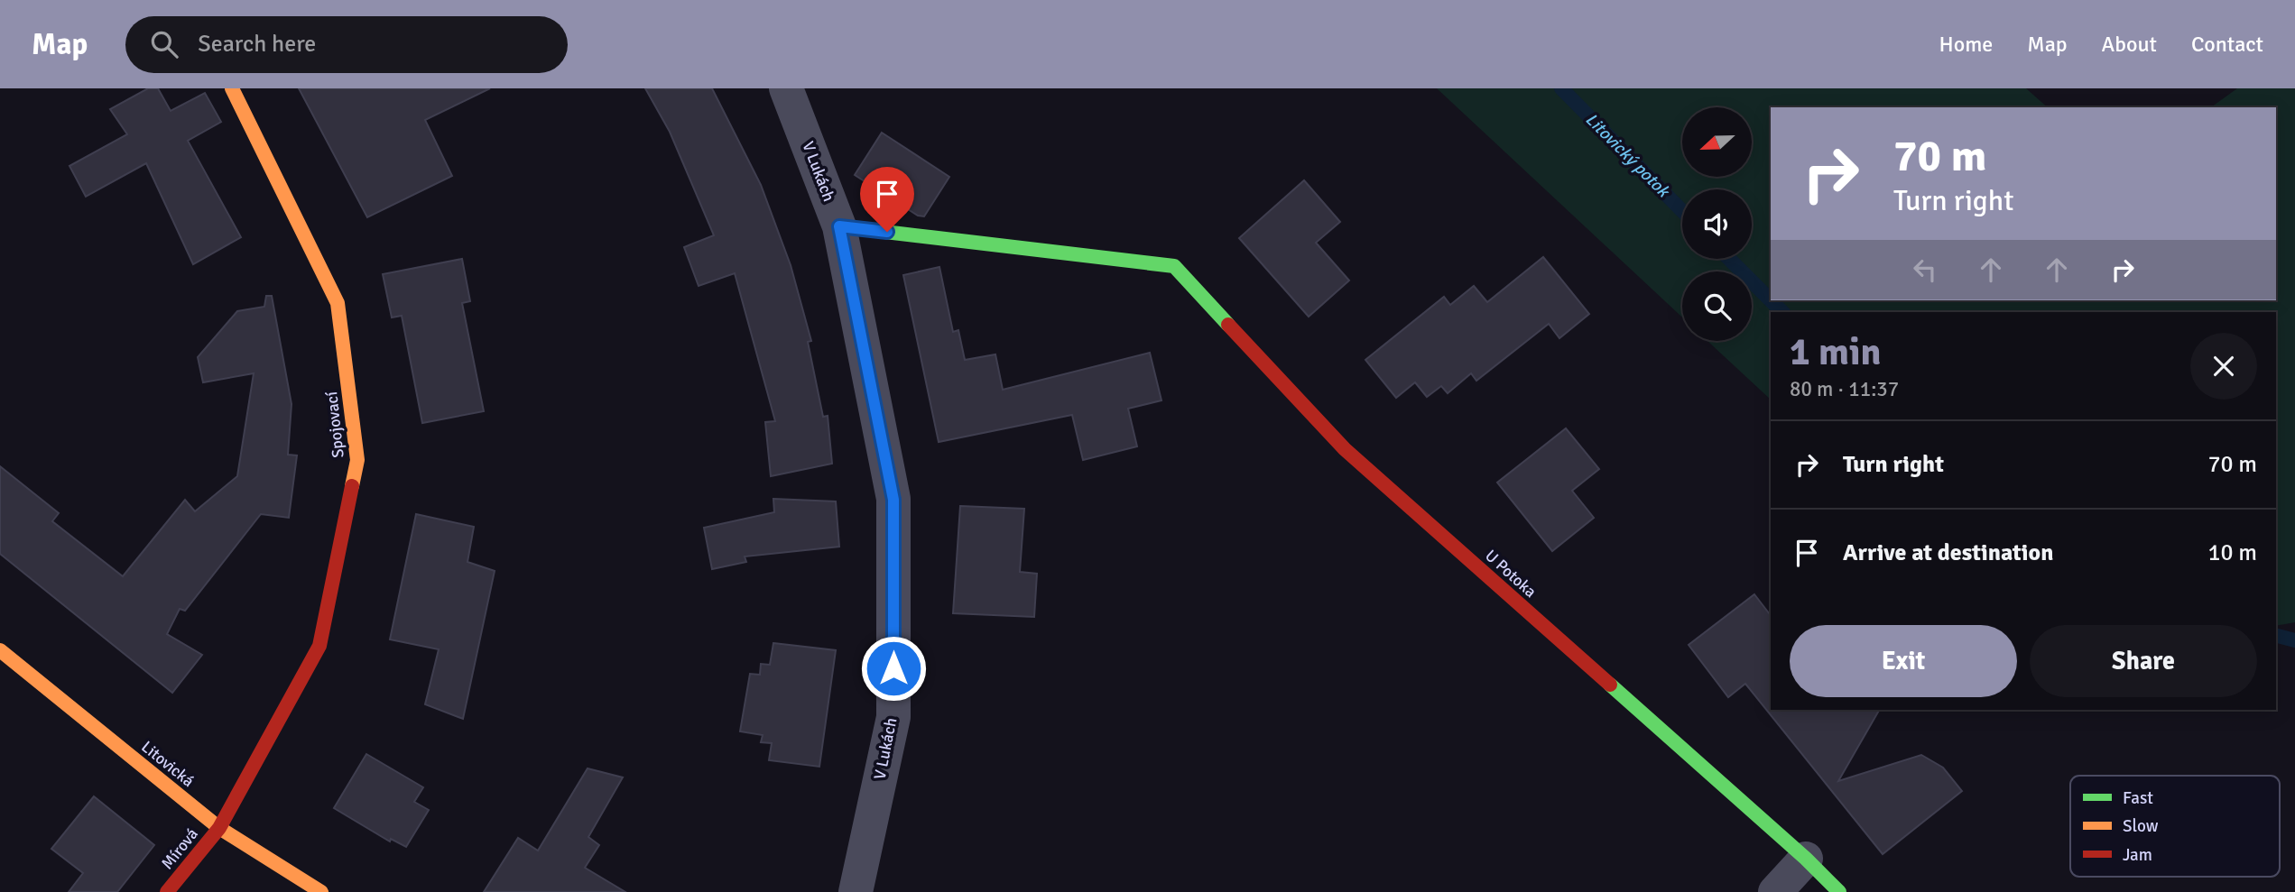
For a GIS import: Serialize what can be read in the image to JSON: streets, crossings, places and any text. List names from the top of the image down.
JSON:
{
  "streets": {
    "street": [
      "V Lukách",
      "Spojovací",
      "U Potoka",
      "Litovická",
      "Mírová"
    ]
  },
  "crossings": [
    ["V Lukách", "U Potoka"],
    ["Spojovací", "Litovická"],
    ["Spojovací", "Mírová"],
    ["Litovická", "Mírová"]
  ],
  "water": ["Litovický potok"],
  "legend": ["Fast", "Slow", "Jam"],
  "north": "left",
  "page": {
    "header": "Map",
    "search": "Search here",
    "nav": [
      "Home",
      "Map",
      "About",
      "Contact"
    ],
    "turn": ["70 m", "Turn right"],
    "heading": ["1 min", "80 m · 11:37"],
    "list": [
      {
        "name": "Turn right",
        "value": "70 m"
      },
      {
        "name": "Arrive at destination",
        "value": "10 m"
      }
    ],
    "buttons": ["Exit", "Share"]
  }
}
